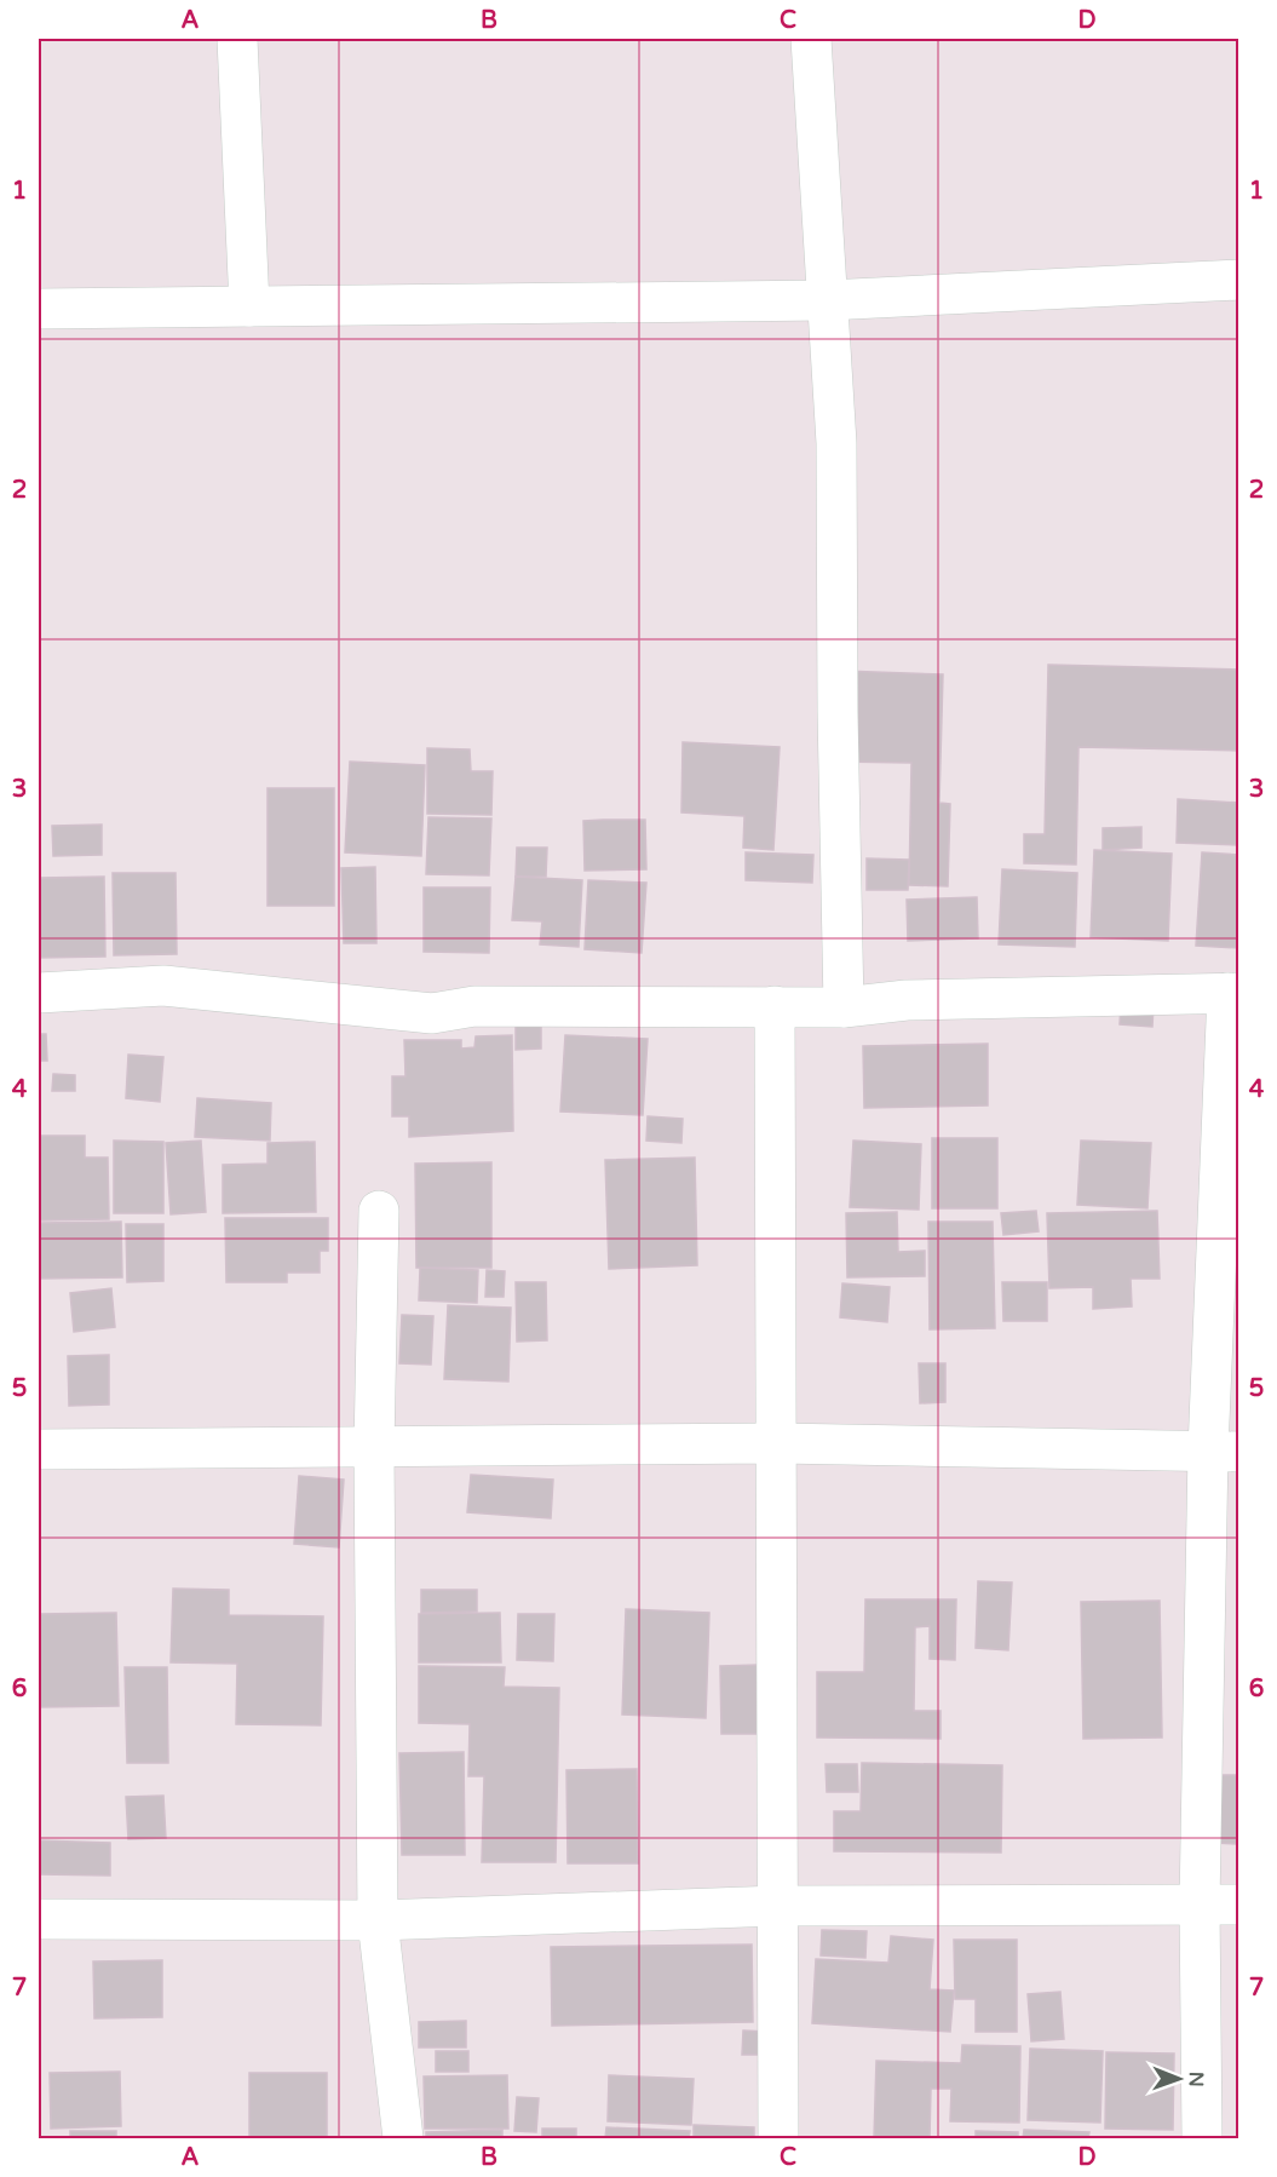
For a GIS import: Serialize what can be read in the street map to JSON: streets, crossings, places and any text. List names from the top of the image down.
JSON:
{
  "north": "right",
  "grid": {
    "columns": [
      "A",
      "B",
      "C",
      "D"
    ],
    "rows": [
      "1",
      "2",
      "3",
      "4",
      "5",
      "6",
      "7"
    ]
  }
}
